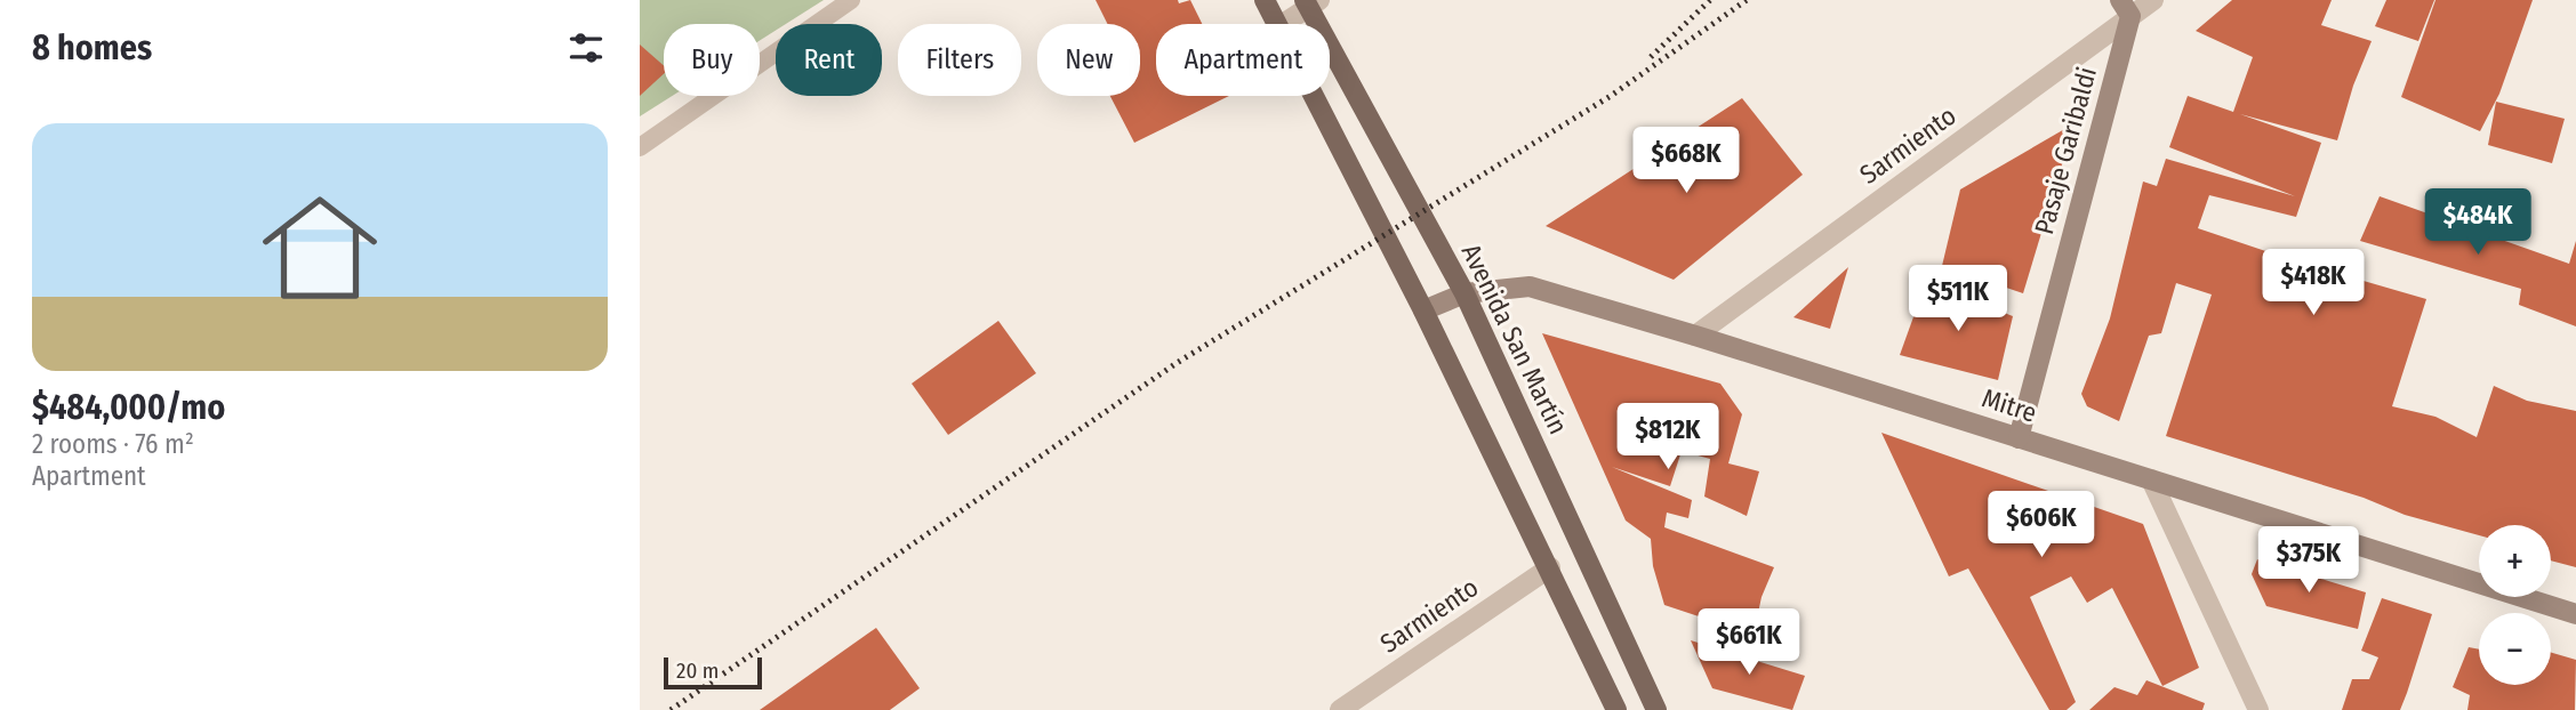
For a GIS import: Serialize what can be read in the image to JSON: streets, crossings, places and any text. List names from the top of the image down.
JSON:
{
  "streets": {
    "main road": ["Avenida San Martín"],
    "street": ["Sarmiento", "Pasaje Garibaldi", "Mitre"]
  },
  "crossings": [
    ["Sarmiento", "Pasaje Garibaldi"],
    ["Sarmiento", "Mitre"],
    ["Pasaje Garibaldi", "Mitre"],
    ["Avenida San Martín", "Mitre"]
  ],
  "scale_bar": "20 m",
  "page": {
    "heading": "8 homes",
    "chip": [
      "Buy",
      "Rent",
      "Filters",
      "New",
      "Apartment"
    ],
    "list": [
      {
        "name": "$484,000/mo",
        "note": "2 rooms · 76 m² · Apartment"
      }
    ],
    "price": [
      "$668K",
      "$484K",
      "$418K",
      "$511K",
      "$812K",
      "$606K",
      "$375K",
      "$661K"
    ],
    "map_buttons": ["+", "−"],
    "scale": "20 m"
  }
}
